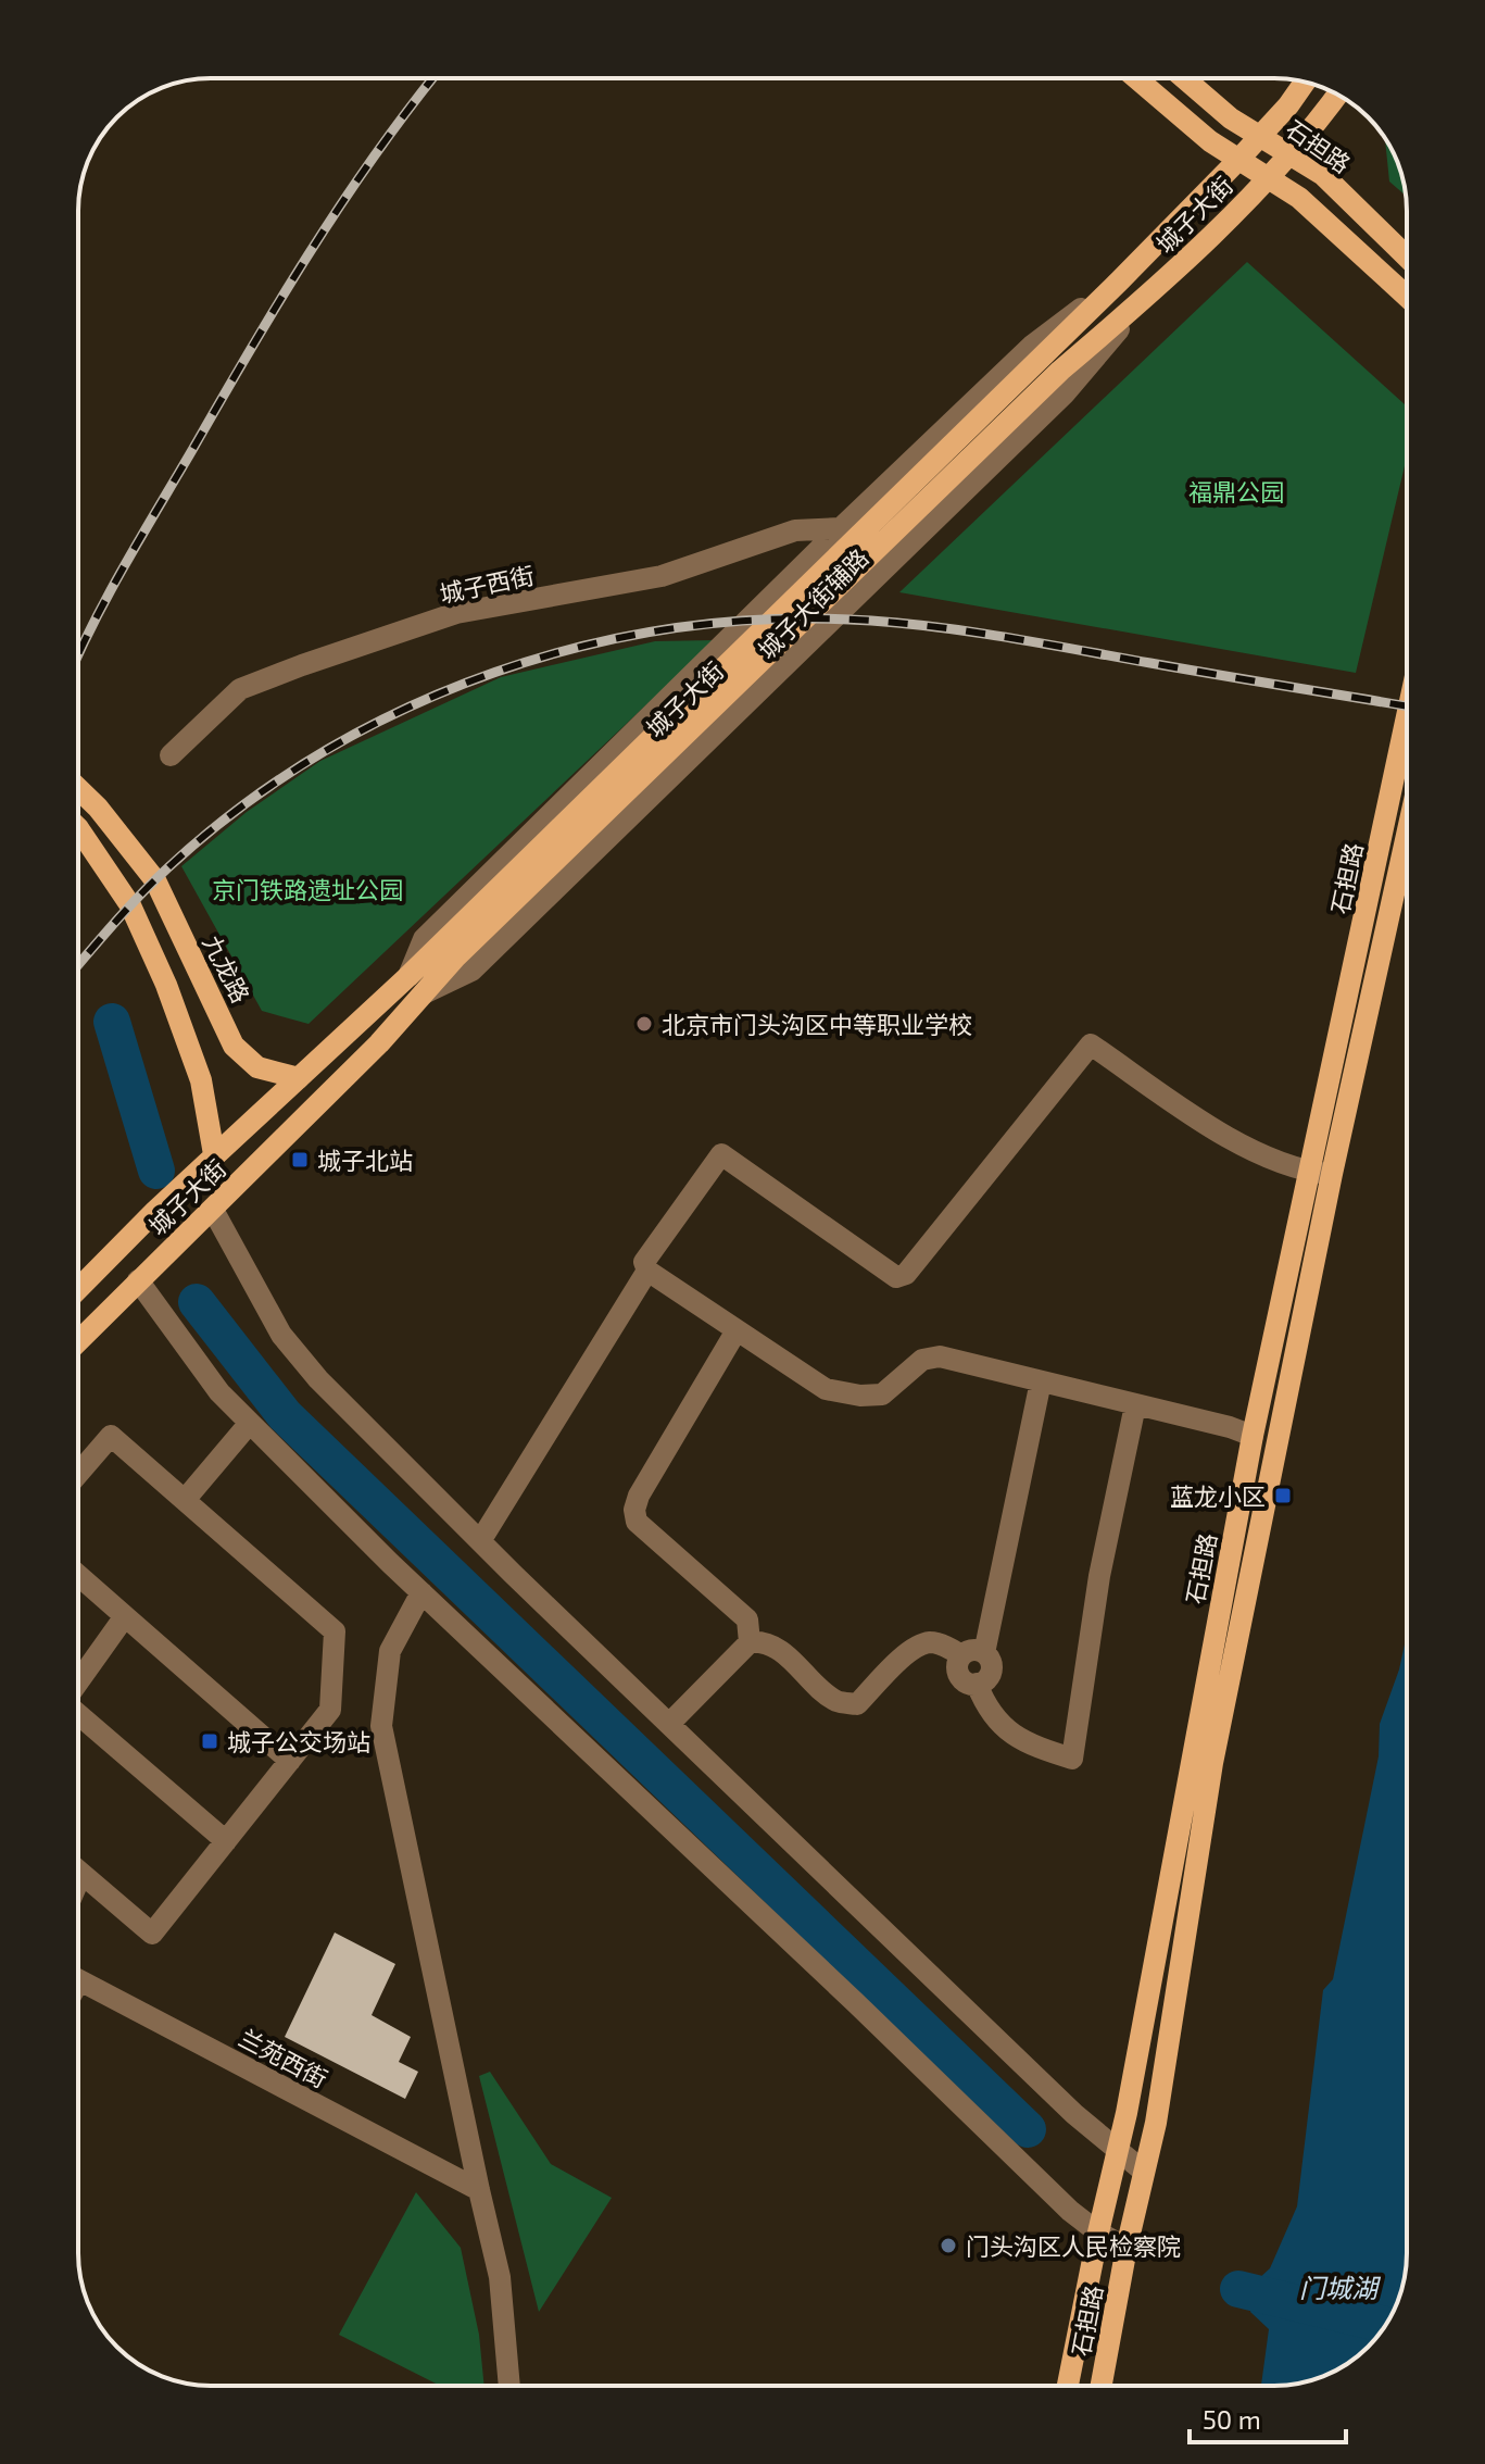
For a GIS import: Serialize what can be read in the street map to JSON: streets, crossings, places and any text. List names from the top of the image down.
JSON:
{
  "streets": {
    "main road": ["石担路", "城子大街", "九龙路"],
    "street": ["城子西街", "城子大街辅路", "兰苑西街"]
  },
  "crossings": [
    ["石担路", "城子大街"],
    ["城子大街", "城子大街辅路"],
    ["城子大街", "九龙路"],
    ["城子西街", "城子大街辅路"]
  ],
  "water": ["门城湖"],
  "parks": ["福鼎公园", "京门铁路遗址公园"],
  "places": {
    "other": ["北京市门头沟区中等职业学校", "门头沟区人民检察院"],
    "transit": ["城子北站", "蓝龙小区", "城子公交场站"]
  },
  "scale_bar": "50 m"
}
